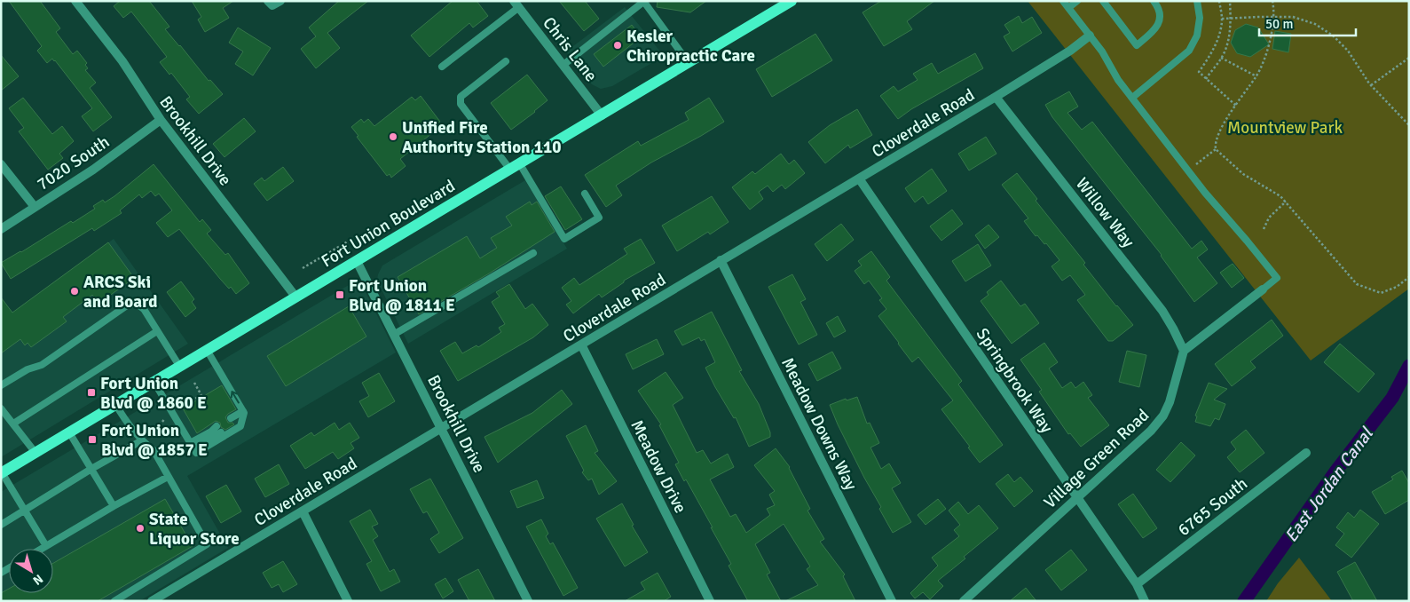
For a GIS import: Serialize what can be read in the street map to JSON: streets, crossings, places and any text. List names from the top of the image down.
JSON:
{
  "streets": {
    "main road": ["Fort Union Boulevard"],
    "street": [
      "Chris Lane",
      "Cloverdale Road",
      "Brookhill Drive",
      "7020 South",
      "Willow Way",
      "Springbrook Way",
      "Meadow Downs Way",
      "Village Green Road",
      "Meadow Drive",
      "6765 South"
    ]
  },
  "crossings": [
    ["Chris Lane", "Fort Union Boulevard"],
    ["Cloverdale Road", "Brookhill Drive"],
    ["Cloverdale Road", "Willow Way"],
    ["Cloverdale Road", "Springbrook Way"],
    ["Cloverdale Road", "Meadow Downs Way"],
    ["Cloverdale Road", "Meadow Drive"],
    ["Brookhill Drive", "7020 South"],
    ["Brookhill Drive", "Fort Union Boulevard"],
    ["Willow Way", "Village Green Road"],
    ["Springbrook Way", "Village Green Road"],
    ["Springbrook Way", "6765 South"]
  ],
  "water": ["East Jordan Canal"],
  "parks": ["Mountview Park"],
  "places": {
    "other": [
      "Kesler Chiropractic Care",
      "Unified Fire Authority Station 110",
      "ARCS Ski and Board",
      "State Liquor Store"
    ],
    "transit": ["Fort Union Blvd @ 1811 E", "Fort Union Blvd @ 1860 E", "Fort Union Blvd @ 1857 E"]
  },
  "scale_bar": "50 m",
  "north": "bottom right"
}
